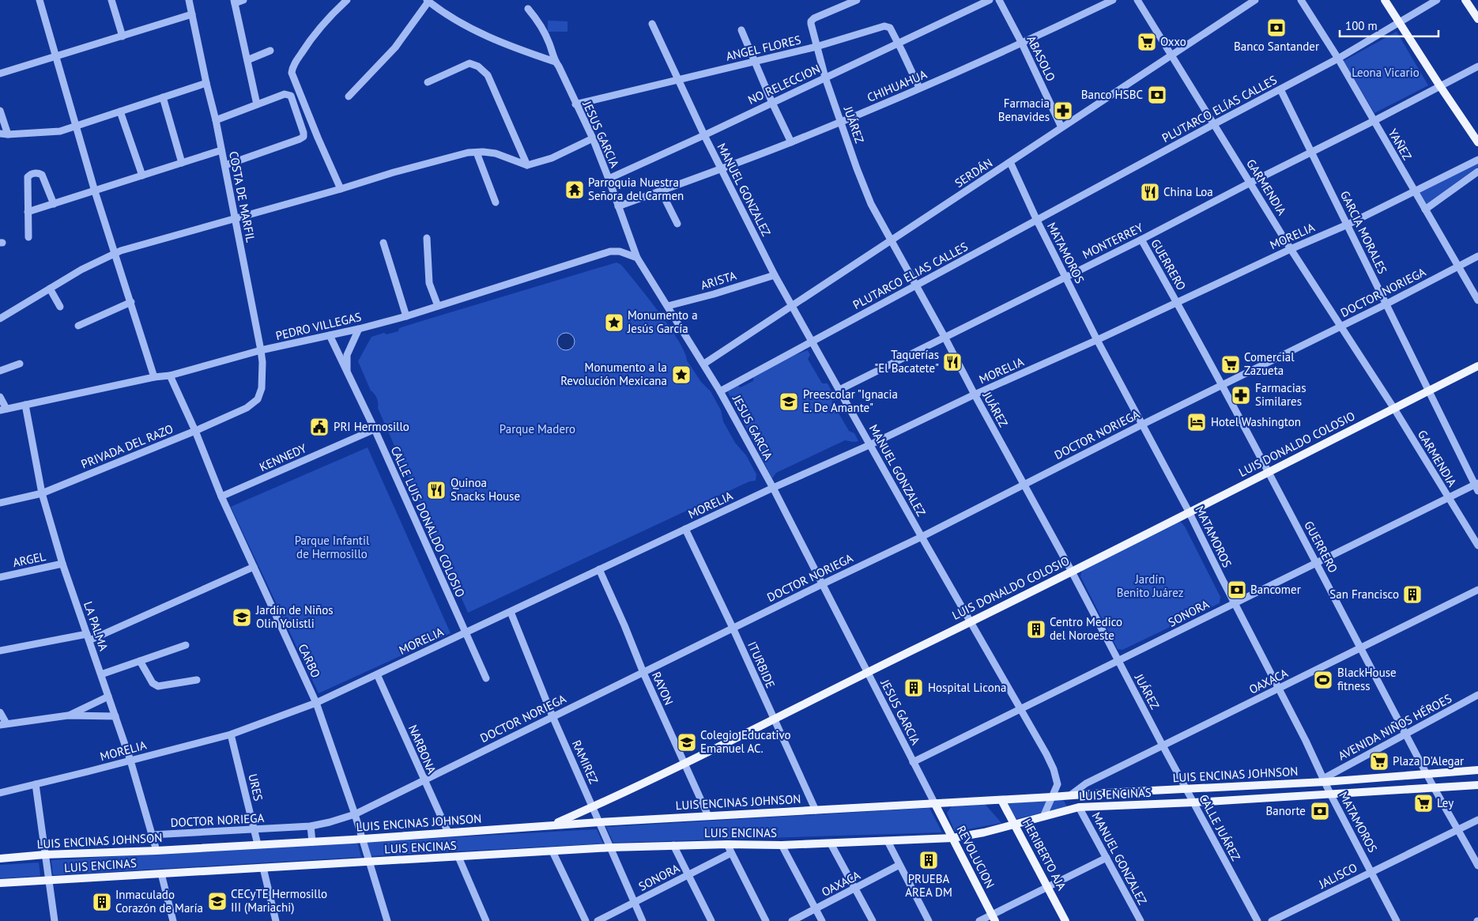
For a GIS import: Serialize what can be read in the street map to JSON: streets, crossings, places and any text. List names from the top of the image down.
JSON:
{
  "streets": {
    "main road": [
      "LUIS DONALDO COLOSIO",
      "LUIS ENCINAS JOHNSON",
      "LUIS ENCINAS",
      "HERIBERTO AJA",
      "REVOLUCION"
    ],
    "street": [
      "ANGEL FLORES",
      "ABASOLO",
      "NO RELECCION",
      "CHIHUAHUA",
      "PLUTARCO ELÍAS CALLES",
      "JUÁREZ",
      "JESUS GARCIA",
      "YAÑEZ",
      "SERDÁN",
      "GARMENDIA",
      "MANUEL GONZALEZ",
      "COSTA DE MARFIL",
      "GARCIA MORALES",
      "MORELIA",
      "MONTERREY",
      "MATAMOROS",
      "GUERRERO",
      "PLUTARCO ELIAS CALLES",
      "ARISTA",
      "DOCTOR NORIEGA",
      "PEDRO VILLEGAS",
      "PRIVADA DEL RAZO",
      "KENNEDY",
      "CALLE LUIS DONALDO COLOSIO",
      "ARGEL",
      "SONORA",
      "LA PALMA",
      "CARBO",
      "ITURBIDE",
      "OAXACA",
      "RAYON",
      "AVENIDA NIÑOS HÉROES",
      "NARBONA",
      "RAMIREZ",
      "URES",
      "CALLE JUÁREZ",
      "JALISCO"
    ]
  },
  "crossings": [
    ["ANGEL FLORES", "NO RELECCION"],
    ["ANGEL FLORES", "CHIHUAHUA"],
    ["ANGEL FLORES", "JUÁREZ"],
    ["ANGEL FLORES", "JESUS GARCIA"],
    ["ANGEL FLORES", "MANUEL GONZALEZ"],
    ["ABASOLO", "CHIHUAHUA"],
    ["ABASOLO", "SERDÁN"],
    ["NO RELECCION", "JUÁREZ"],
    ["NO RELECCION", "JESUS GARCIA"],
    ["NO RELECCION", "MANUEL GONZALEZ"],
    ["CHIHUAHUA", "JUÁREZ"],
    ["CHIHUAHUA", "JESUS GARCIA"],
    ["CHIHUAHUA", "MANUEL GONZALEZ"],
    ["PLUTARCO ELÍAS CALLES", "YAÑEZ"],
    ["PLUTARCO ELÍAS CALLES", "GARMENDIA"],
    ["PLUTARCO ELÍAS CALLES", "GARCIA MORALES"],
    ["PLUTARCO ELÍAS CALLES", "PLUTARCO ELIAS CALLES"],
    ["JUÁREZ", "SERDÁN"],
    ["JUÁREZ", "MORELIA"],
    ["JUÁREZ", "MONTERREY"],
    ["JUÁREZ", "PLUTARCO ELIAS CALLES"],
    ["JUÁREZ", "DOCTOR NORIEGA"],
    ["JUÁREZ", "LUIS DONALDO COLOSIO"],
    ["JUÁREZ", "SONORA"],
    ["JUÁREZ", "OAXACA"],
    ["JUÁREZ", "CALLE JUÁREZ"],
    ["JESUS GARCIA", "SERDÁN"],
    ["JESUS GARCIA", "MORELIA"],
    ["JESUS GARCIA", "PLUTARCO ELIAS CALLES"],
    ["JESUS GARCIA", "ARISTA"],
    ["JESUS GARCIA", "DOCTOR NORIEGA"],
    ["JESUS GARCIA", "PEDRO VILLEGAS"],
    ["JESUS GARCIA", "LUIS DONALDO COLOSIO"],
    ["JESUS GARCIA", "SONORA"],
    ["JESUS GARCIA", "LUIS ENCINAS JOHNSON"],
    ["JESUS GARCIA", "REVOLUCION"],
    ["YAÑEZ", "MORELIA"],
    ["YAÑEZ", "MONTERREY"],
    ["YAÑEZ", "DOCTOR NORIEGA"],
    ["SERDÁN", "GARMENDIA"],
    ["SERDÁN", "MANUEL GONZALEZ"],
    ["SERDÁN", "MATAMOROS"],
    ["GARMENDIA", "MORELIA"],
    ["GARMENDIA", "MONTERREY"],
    ["GARMENDIA", "DOCTOR NORIEGA"],
    ["GARMENDIA", "LUIS DONALDO COLOSIO"],
    ["GARMENDIA", "SONORA"],
    ["MANUEL GONZALEZ", "MORELIA"],
    ["MANUEL GONZALEZ", "MONTERREY"],
    ["MANUEL GONZALEZ", "PLUTARCO ELIAS CALLES"],
    ["MANUEL GONZALEZ", "ARISTA"],
    ["MANUEL GONZALEZ", "DOCTOR NORIEGA"],
    ["MANUEL GONZALEZ", "LUIS DONALDO COLOSIO"],
    ["MANUEL GONZALEZ", "SONORA"],
    ["MANUEL GONZALEZ", "LUIS ENCINAS JOHNSON"],
    ["MANUEL GONZALEZ", "LUIS ENCINAS"],
    ["COSTA DE MARFIL", "PEDRO VILLEGAS"],
    ["COSTA DE MARFIL", "PRIVADA DEL RAZO"],
    ["GARCIA MORALES", "MORELIA"],
    ["GARCIA MORALES", "MONTERREY"],
    ["GARCIA MORALES", "DOCTOR NORIEGA"],
    ["GARCIA MORALES", "LUIS DONALDO COLOSIO"],
    ["GARCIA MORALES", "SONORA"],
    ["MORELIA", "MATAMOROS"],
    ["MORELIA", "GUERRERO"],
    ["MORELIA", "CALLE LUIS DONALDO COLOSIO"],
    ["MORELIA", "LA PALMA"],
    ["MORELIA", "CARBO"],
    ["MORELIA", "ITURBIDE"],
    ["MORELIA", "RAYON"],
    ["MORELIA", "NARBONA"],
    ["MORELIA", "RAMIREZ"],
    ["MORELIA", "URES"],
    ["MONTERREY", "MATAMOROS"],
    ["MONTERREY", "GUERRERO"],
    ["MATAMOROS", "PLUTARCO ELIAS CALLES"],
    ["MATAMOROS", "DOCTOR NORIEGA"],
    ["MATAMOROS", "LUIS DONALDO COLOSIO"],
    ["MATAMOROS", "SONORA"],
    ["MATAMOROS", "OAXACA"],
    ["MATAMOROS", "AVENIDA NIÑOS HÉROES"],
    ["MATAMOROS", "LUIS ENCINAS JOHNSON"],
    ["MATAMOROS", "LUIS ENCINAS"],
    ["MATAMOROS", "JALISCO"],
    ["GUERRERO", "DOCTOR NORIEGA"],
    ["GUERRERO", "LUIS DONALDO COLOSIO"],
    ["GUERRERO", "SONORA"],
    ["GUERRERO", "OAXACA"],
    ["GUERRERO", "AVENIDA NIÑOS HÉROES"],
    ["GUERRERO", "LUIS ENCINAS JOHNSON"],
    ["GUERRERO", "LUIS ENCINAS"],
    ["GUERRERO", "JALISCO"],
    ["DOCTOR NORIEGA", "LA PALMA"],
    ["DOCTOR NORIEGA", "CARBO"],
    ["DOCTOR NORIEGA", "ITURBIDE"],
    ["DOCTOR NORIEGA", "RAYON"],
    ["DOCTOR NORIEGA", "NARBONA"],
    ["DOCTOR NORIEGA", "RAMIREZ"],
    ["DOCTOR NORIEGA", "URES"],
    ["PEDRO VILLEGAS", "CALLE LUIS DONALDO COLOSIO"],
    ["PEDRO VILLEGAS", "LA PALMA"],
    ["PEDRO VILLEGAS", "CARBO"],
    ["LUIS DONALDO COLOSIO", "ITURBIDE"],
    ["LUIS DONALDO COLOSIO", "RAYON"],
    ["LUIS DONALDO COLOSIO", "RAMIREZ"],
    ["LUIS DONALDO COLOSIO", "LUIS ENCINAS JOHNSON"],
    ["PRIVADA DEL RAZO", "LA PALMA"],
    ["PRIVADA DEL RAZO", "CARBO"],
    ["KENNEDY", "CALLE LUIS DONALDO COLOSIO"],
    ["KENNEDY", "CARBO"],
    ["ARGEL", "LA PALMA"],
    ["SONORA", "RAMIREZ"],
    ["LA PALMA", "LUIS ENCINAS JOHNSON"],
    ["CARBO", "LUIS ENCINAS JOHNSON"],
    ["CARBO", "LUIS ENCINAS"],
    ["ITURBIDE", "LUIS ENCINAS JOHNSON"],
    ["OAXACA", "LUIS ENCINAS JOHNSON"],
    ["OAXACA", "CALLE JUÁREZ"],
    ["RAYON", "LUIS ENCINAS JOHNSON"],
    ["AVENIDA NIÑOS HÉROES", "LUIS ENCINAS JOHNSON"],
    ["NARBONA", "LUIS ENCINAS JOHNSON"],
    ["RAMIREZ", "LUIS ENCINAS JOHNSON"],
    ["RAMIREZ", "LUIS ENCINAS"],
    ["LUIS ENCINAS JOHNSON", "URES"],
    ["LUIS ENCINAS JOHNSON", "CALLE JUÁREZ"],
    ["LUIS ENCINAS JOHNSON", "HERIBERTO AJA"],
    ["LUIS ENCINAS JOHNSON", "REVOLUCION"],
    ["LUIS ENCINAS", "CALLE JUÁREZ"],
    ["LUIS ENCINAS", "HERIBERTO AJA"],
    ["LUIS ENCINAS", "REVOLUCION"]
  ],
  "parks": [
    "Leona Vicario",
    "Parque Madero",
    "Parque Infantil de Hermosillo",
    "Jardín Benito Juárez"
  ],
  "places": {
    "bank": [
      "Banco Santander",
      "Banco HSBC",
      "Bancomer",
      "Banorte"
    ],
    "supermarket": [
      "Oxxo",
      "Comercial Zazueta",
      "Plaza D'Alegar",
      "Ley"
    ],
    "pharmacy": ["Farmacia Benavides", "Farmacias Similares"],
    "temple": ["Parroquia Nuestra Señora del Carmen"],
    "restaurant": ["China Loa", "Taquerías \"El Bacatete\"", "Quinoa Snacks House"],
    "place": ["Monumento a Jesús García", "Monumento a la Revolución Mexicana"],
    "school or university": [
      "Preescolar \"Ignacia E. De Amante\"",
      "Jardín de Niños Olin Yolistli",
      "Colegio Educativo Emanuel AC.",
      "CECyTE Hermosillo III (Mariachi)"
    ],
    "hotel": ["Hotel Washington"],
    "public building": ["PRI Hermosillo"],
    "building": [
      "San Francisco",
      "Centro Medico del Noroeste",
      "Hospital Licona",
      "PRUEBA AREA DM",
      "Inmaculado Corazón de María"
    ],
    "sports": ["BlackHouse fitness"]
  },
  "scale_bar": "100 m"
}
